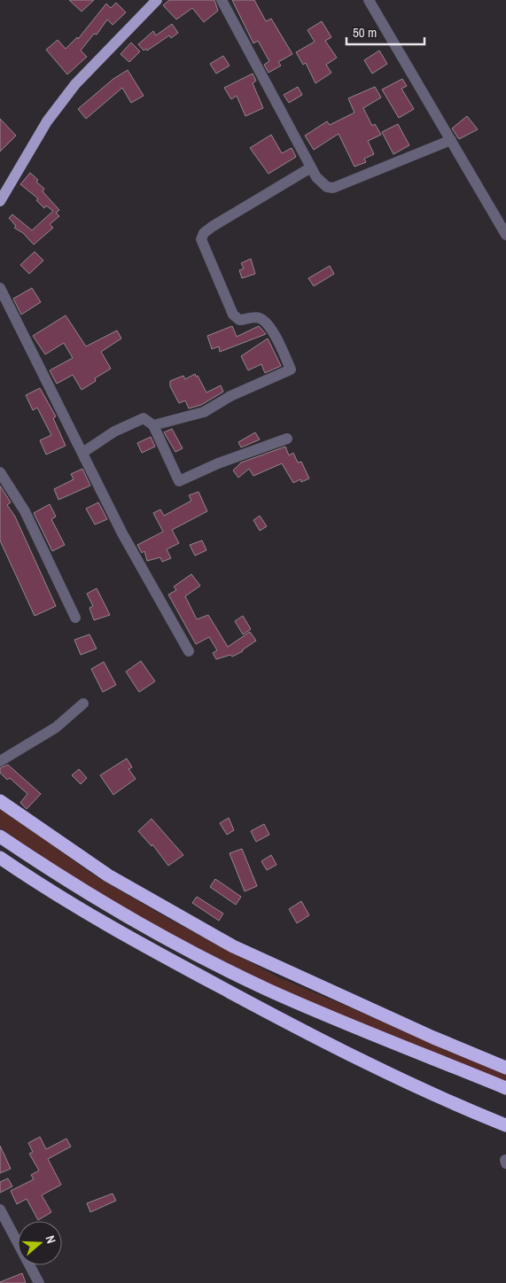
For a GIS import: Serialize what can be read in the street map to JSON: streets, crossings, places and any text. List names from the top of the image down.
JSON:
{
  "scale_bar": "50 m",
  "north": "right"
}
